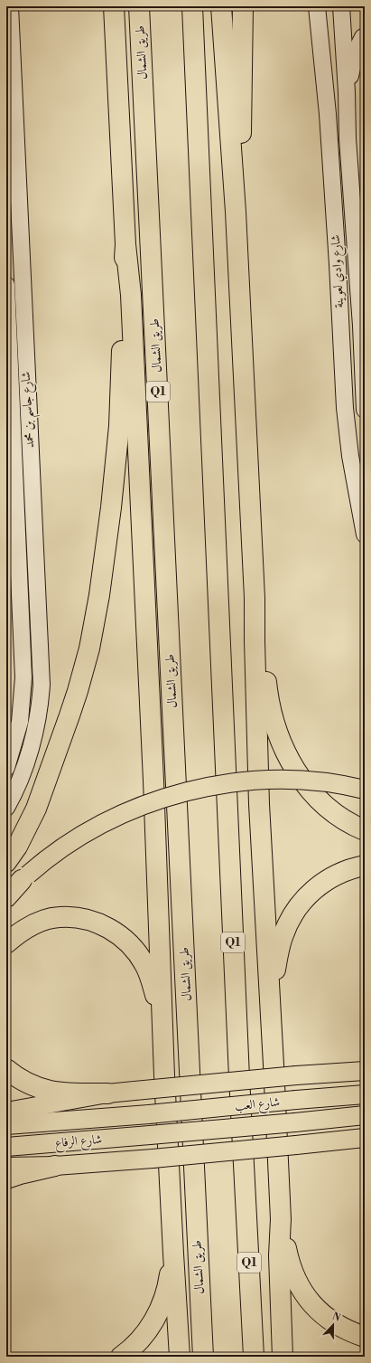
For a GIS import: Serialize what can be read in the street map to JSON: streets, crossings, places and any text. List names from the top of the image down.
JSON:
{
  "streets": {
    "highway": ["طريق الشمال", "Q1"],
    "main road": [
      "شارع وادي لعوينة",
      "شارع جاسم بن محمد",
      "شارع العب",
      "شارع الرفاع"
    ]
  },
  "crossings": [
    ["شارع العب", "شارع الرفاع"]
  ],
  "north": "top"
}
